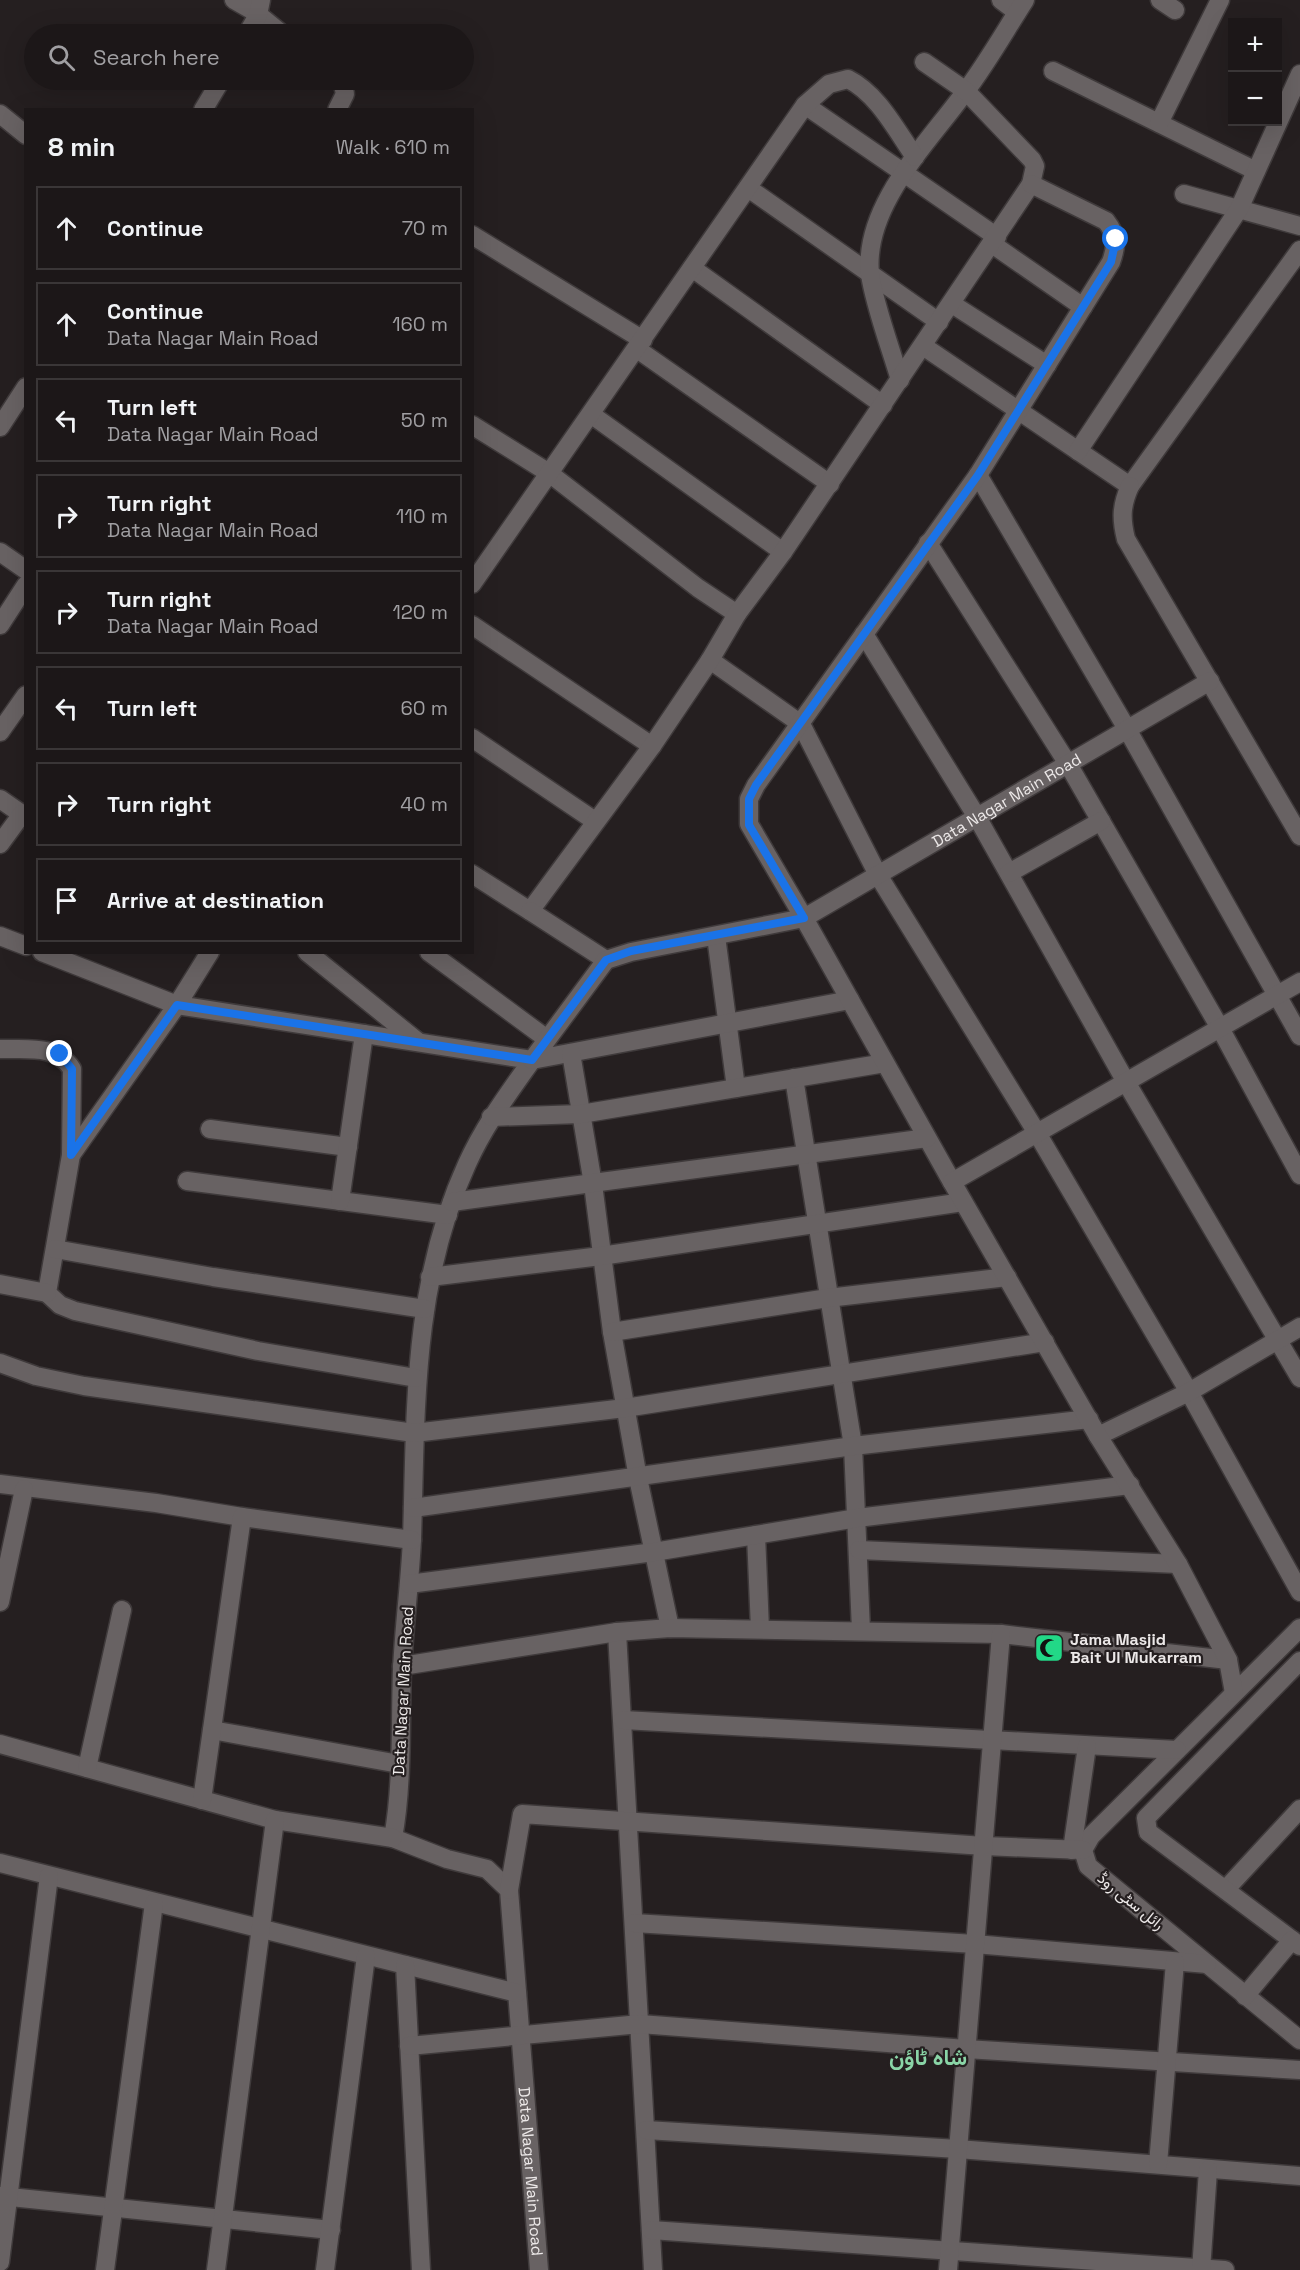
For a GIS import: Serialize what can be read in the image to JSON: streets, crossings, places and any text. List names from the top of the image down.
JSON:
{
  "streets": {
    "street": ["Data Nagar Main Road", "رائل سٹی روڈ"]
  },
  "districts": ["شاہ ٹاؤن"],
  "places": {
    "mosque": ["Jama Masjid Bait Ul Mukarram"]
  },
  "page": {
    "map_buttons": ["+", "−"],
    "search": "Search here",
    "heading": ["8 min", "Walk · 610 m"],
    "list": [
      ["Continue", "70 m"],
      ["Continue", "Data Nagar Main Road", "160 m"],
      ["Turn left", "Data Nagar Main Road", "50 m"],
      ["Turn right", "Data Nagar Main Road", "110 m"],
      ["Turn right", "Data Nagar Main Road", "120 m"],
      ["Turn left", "60 m"],
      ["Turn right", "40 m"],
      "Arrive at destination"
    ]
  }
}
